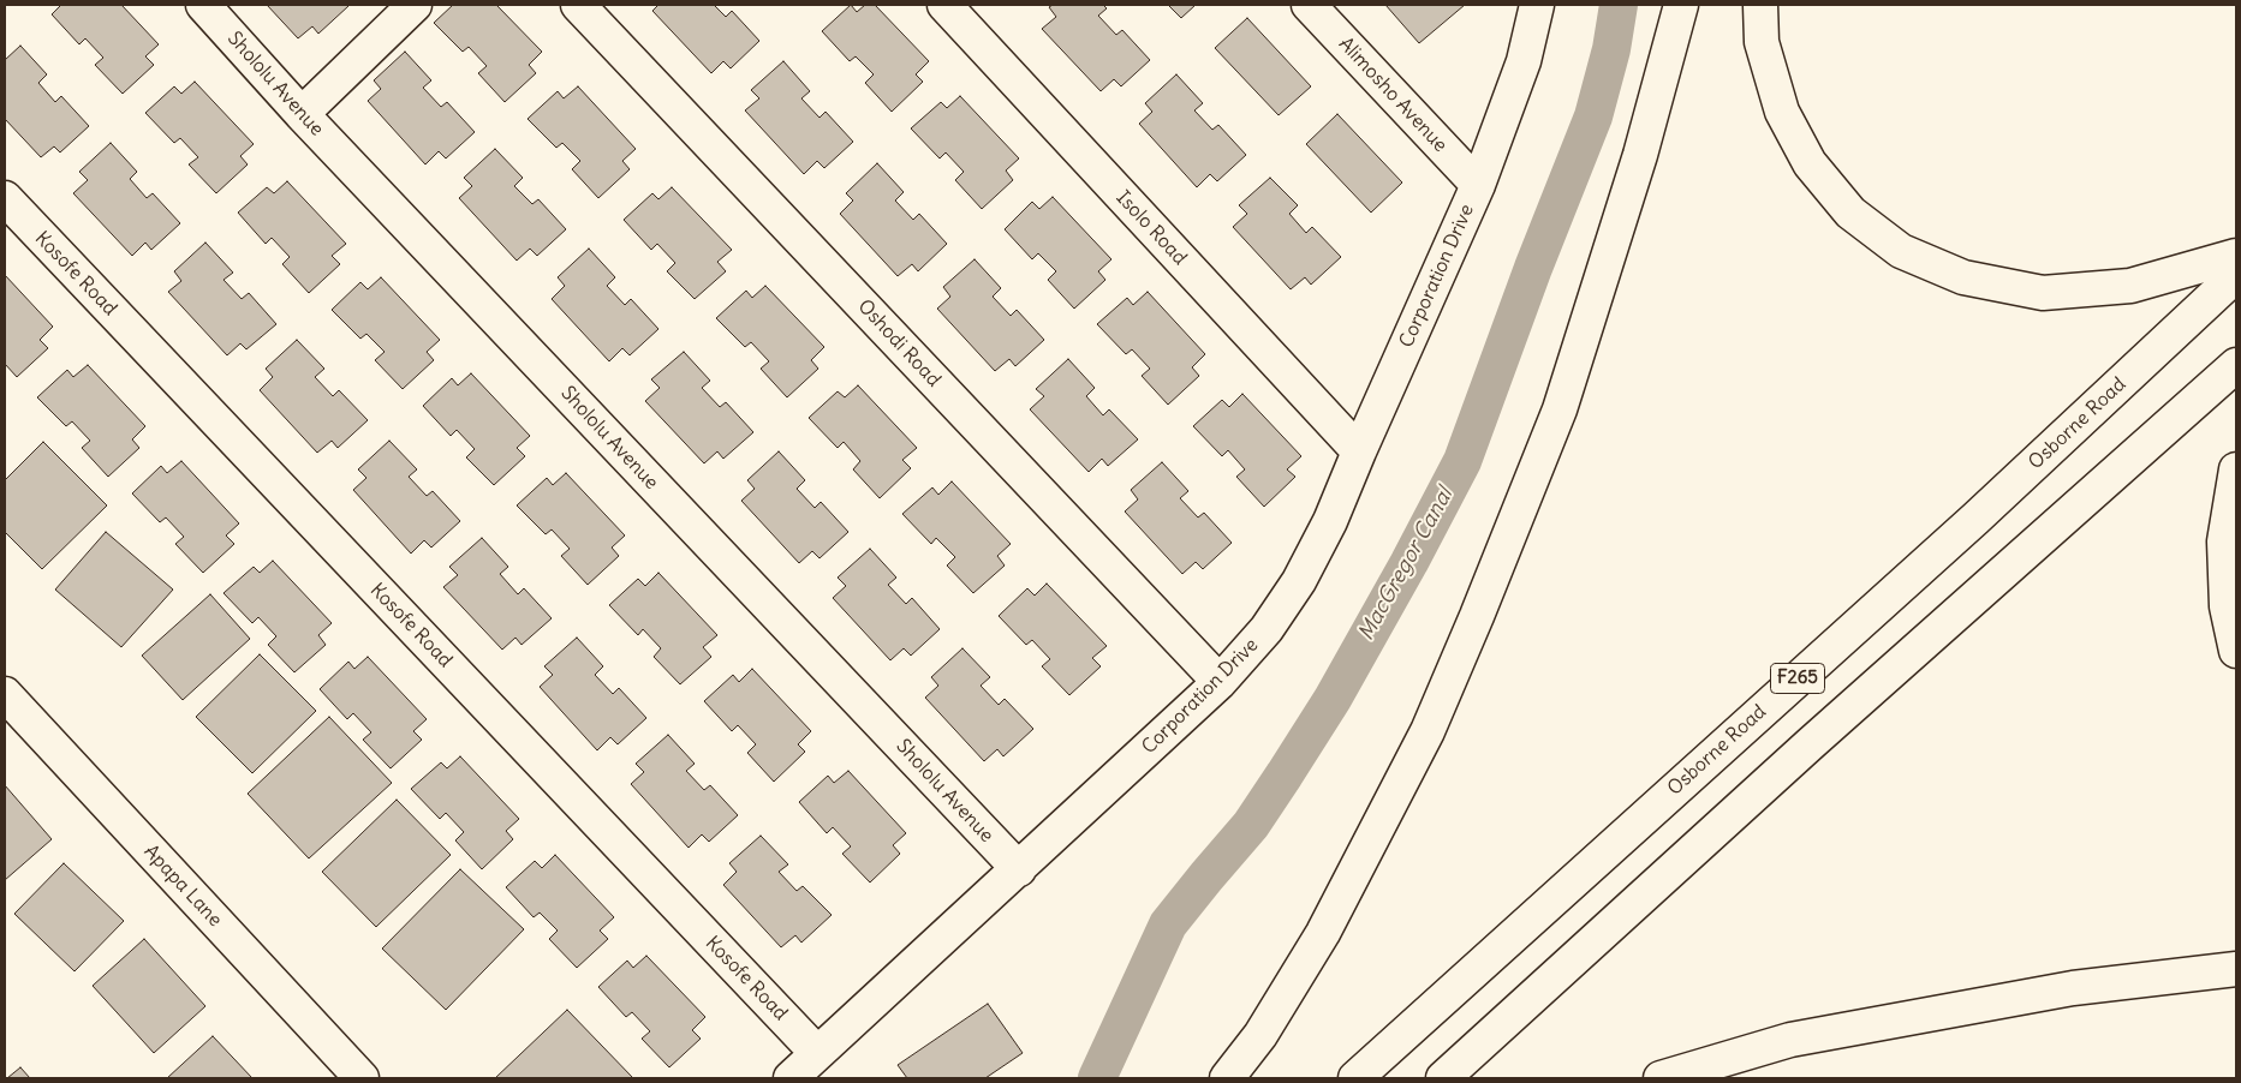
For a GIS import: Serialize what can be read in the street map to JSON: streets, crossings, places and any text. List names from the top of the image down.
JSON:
{
  "streets": {
    "main road": [
      "Shololu Avenue",
      "Alimosho Avenue",
      "Isolo Road",
      "Kosofe Road",
      "Corporation Drive",
      "Oshodi Road",
      "Osborne Road",
      "F265",
      "Apapa Lane"
    ]
  },
  "crossings": [
    ["Shololu Avenue", "Corporation Drive"],
    ["Alimosho Avenue", "Corporation Drive"],
    ["Isolo Road", "Corporation Drive"],
    ["Kosofe Road", "Corporation Drive"],
    ["Corporation Drive", "Oshodi Road"]
  ],
  "water": ["MacGregor Canal"]
}
